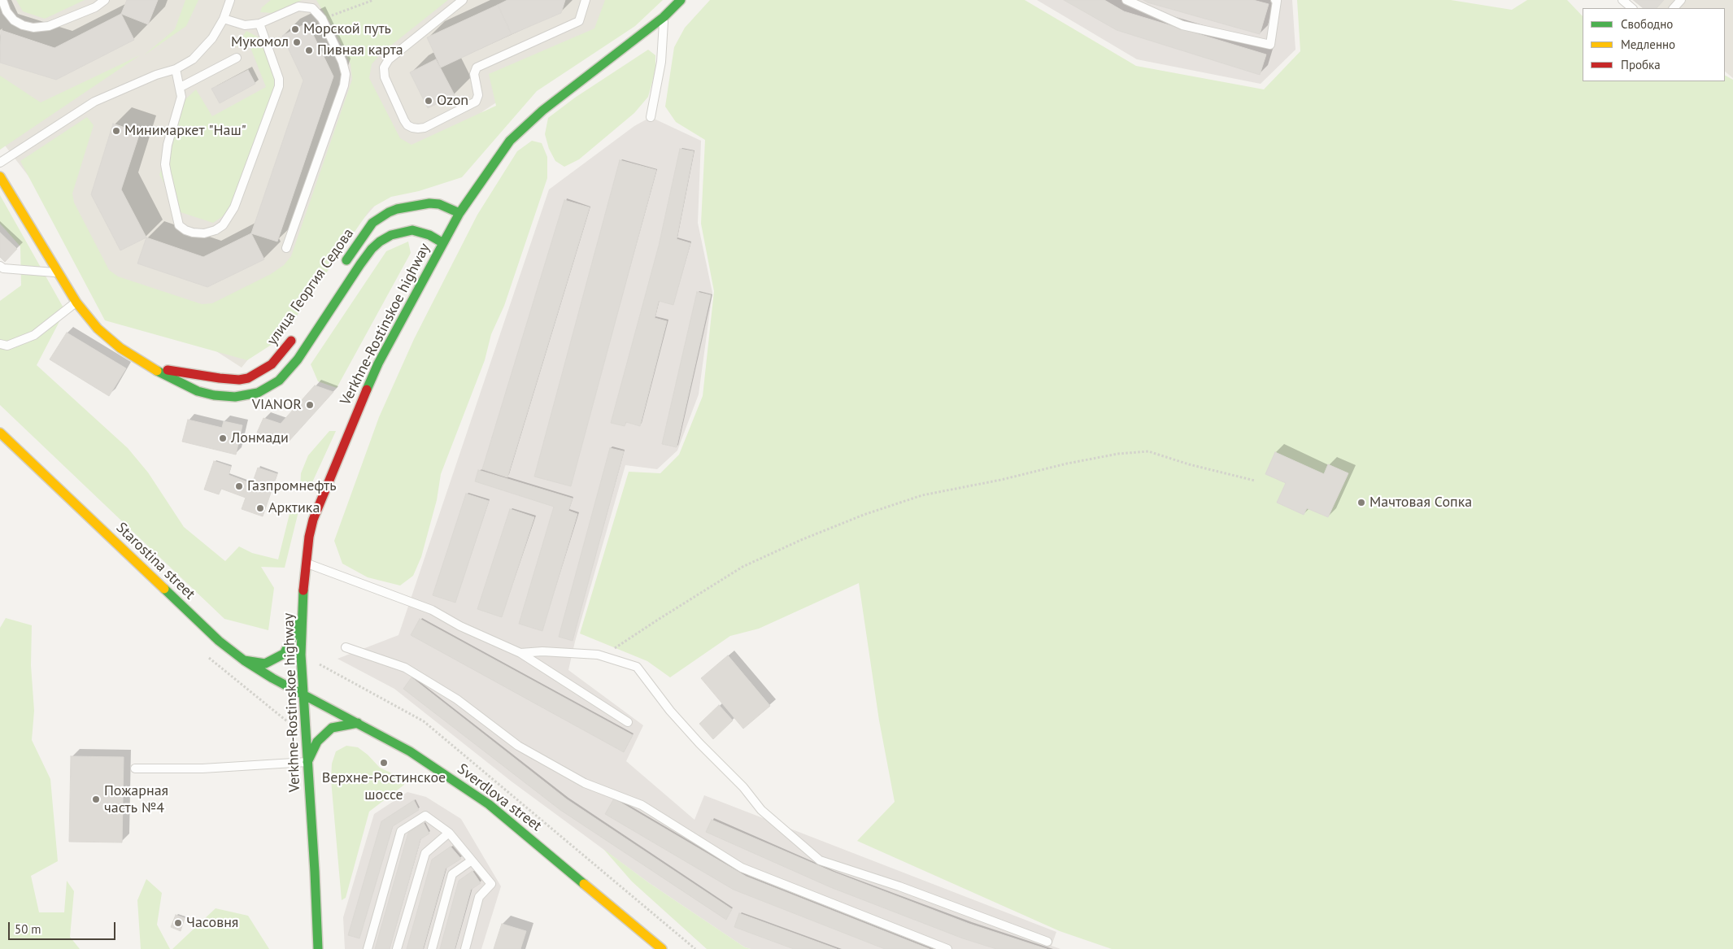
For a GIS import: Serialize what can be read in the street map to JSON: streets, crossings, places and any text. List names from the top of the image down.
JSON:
{
  "streets": {
    "street": [
      "улица Георгия Седова",
      "Verkhne-Rostinskoe highway",
      "Starostina street",
      "Sverdlova street"
    ]
  },
  "crossings": [
    ["улица Георгия Седова", "Verkhne-Rostinskoe highway"],
    ["Verkhne-Rostinskoe highway", "Starostina street"],
    ["Verkhne-Rostinskoe highway", "Sverdlova street"],
    ["Starostina street", "Sverdlova street"]
  ],
  "places": [
    "Морской путь",
    "Мукомол",
    "Пивная карта",
    "Ozon",
    "Минимаркет \"Наш\"",
    "VIANOR",
    "Лонмади",
    "Газпромнефть",
    "Мачтовая Сопка",
    "Арктика",
    "Верхне-Ростинское шоссе",
    "Пожарная часть №4",
    "Часовня"
  ],
  "legend": ["Свободно", "Медленно", "Пробка"],
  "scale_bar": "50 m"
}
